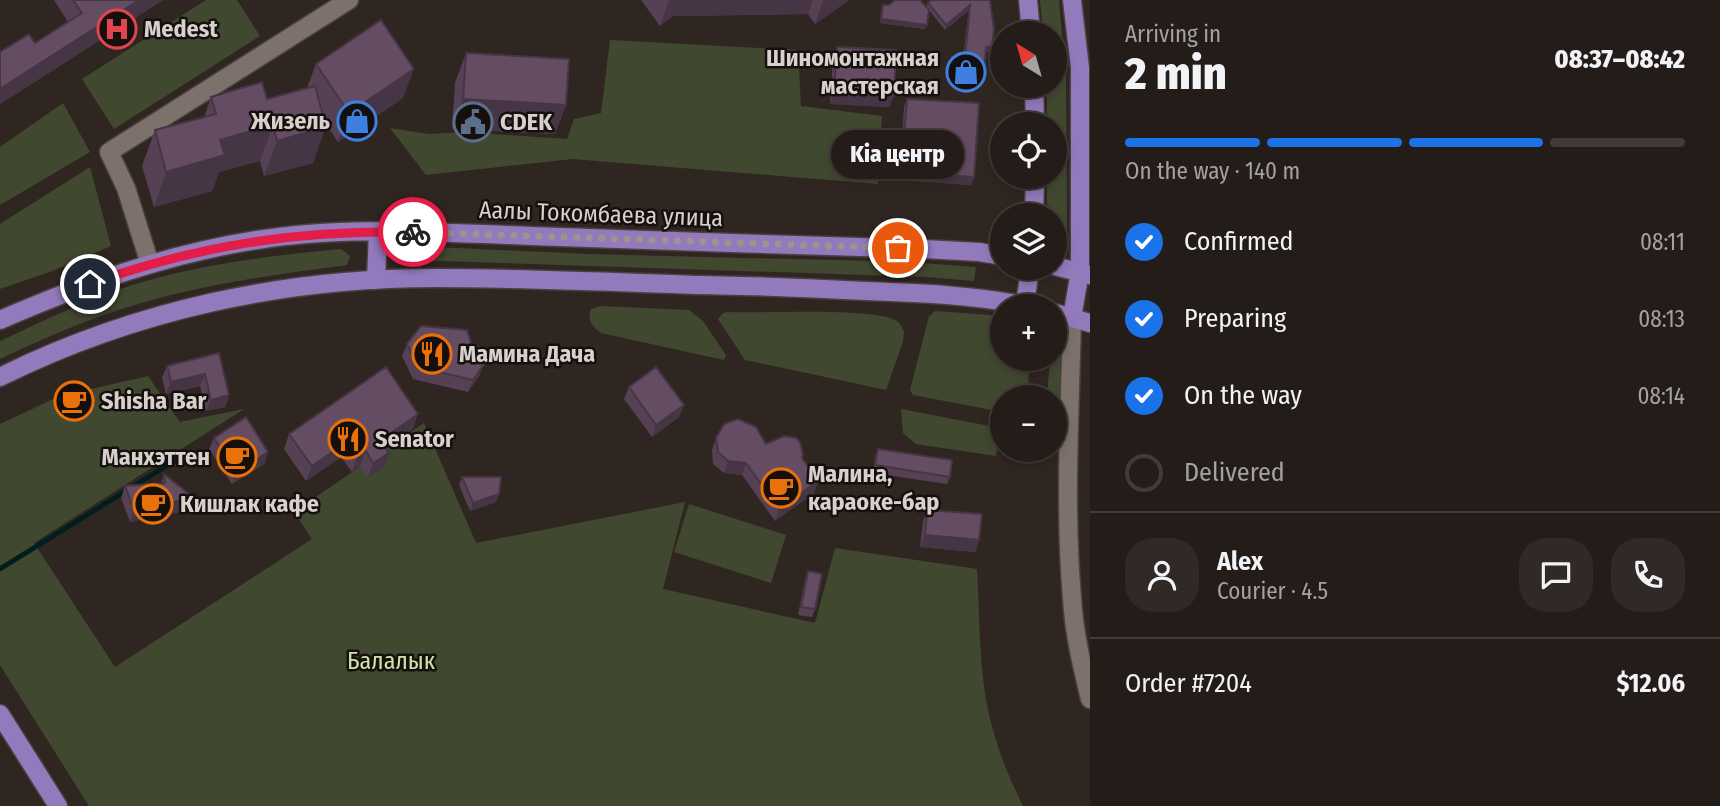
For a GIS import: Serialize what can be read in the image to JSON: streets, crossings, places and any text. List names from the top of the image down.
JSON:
{
  "streets": {
    "main road": ["Аалы Токомбаева улица"]
  },
  "parks": ["Балалык"],
  "places": {
    "hospital": ["Medest"],
    "shop": ["Шиномонтажная мастерская", "Жизель"],
    "public building": ["CDEK"],
    "other": ["Kia центр"],
    "restaurant": ["Мамина Дача", "Senator"],
    "cafe": [
      "Shisha Bar",
      "Манхэттен",
      "Малина, караоке-бар",
      "Кишлак кафе"
    ]
  },
  "north": "top left",
  "page": {
    "heading": ["2 min", "Arriving in", "08:37–08:42"],
    "panel": [
      "Alex",
      "Courier · 4.5",
      "Order #7204",
      "$12.06"
    ],
    "map_buttons": ["+", "−"],
    "bar": "On the way · 140 m",
    "bubble": "Kia центр",
    "list": [
      ["Confirmed", "08:11"],
      ["Preparing", "08:13"],
      ["On the way", "08:14"],
      "Delivered"
    ]
  }
}
